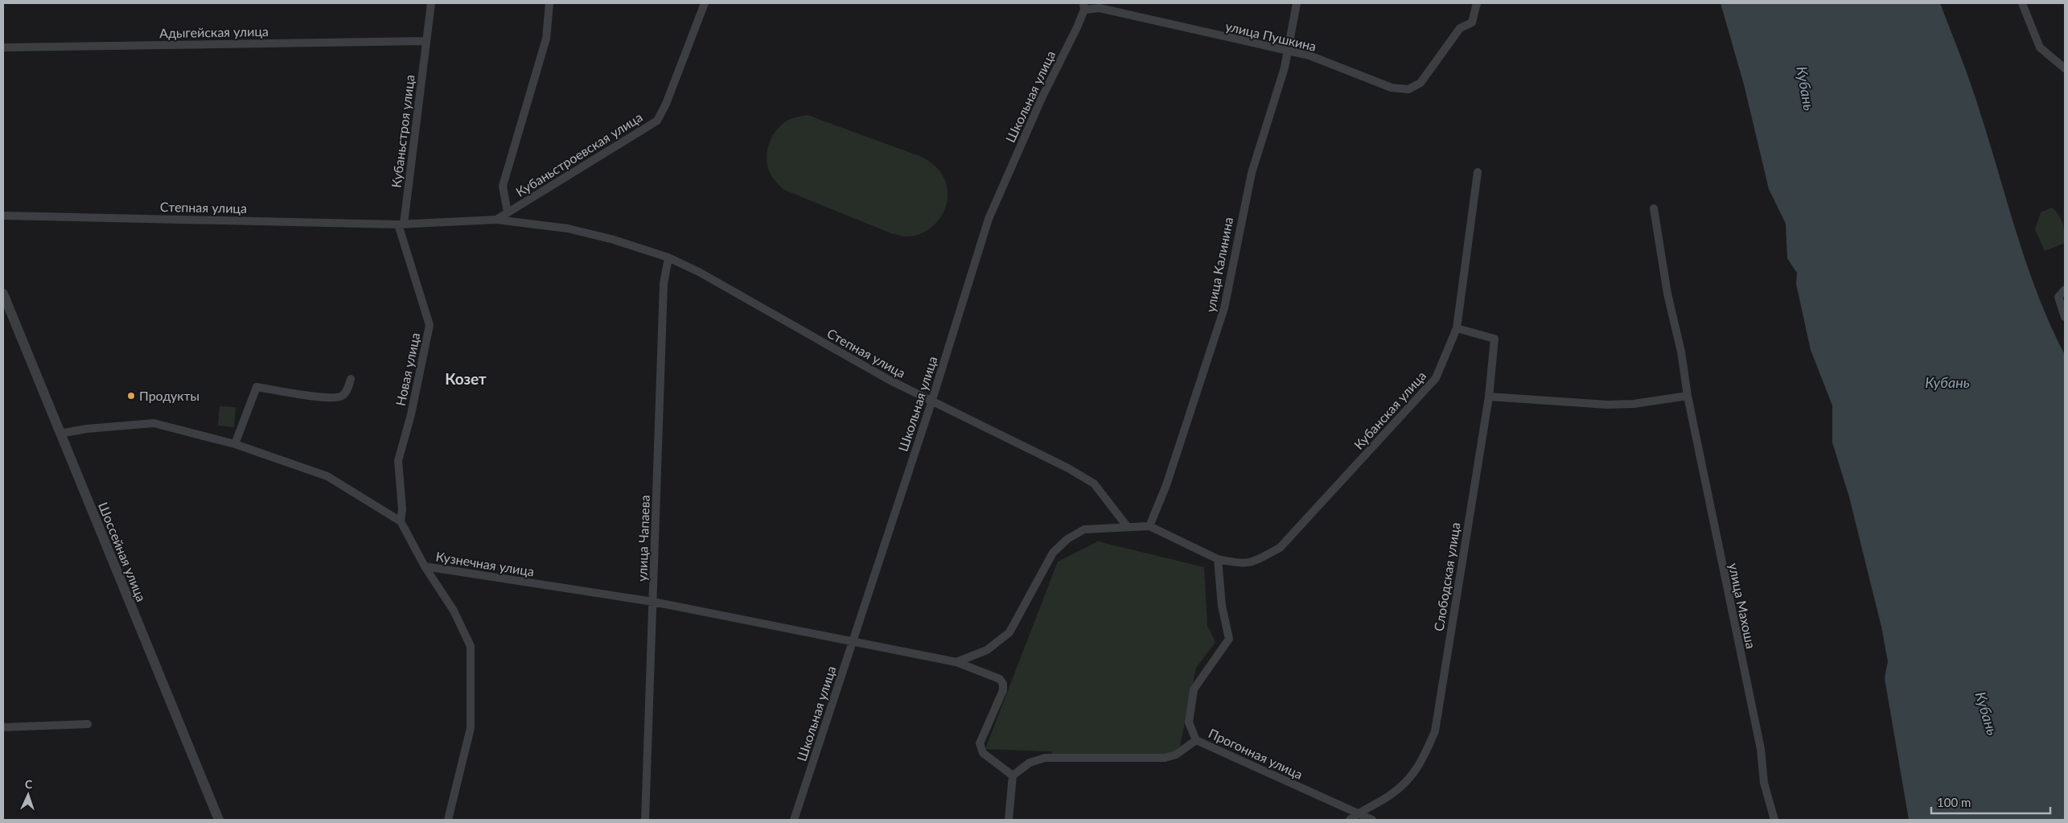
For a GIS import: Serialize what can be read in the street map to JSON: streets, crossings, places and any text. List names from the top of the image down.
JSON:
{
  "streets": {
    "street": [
      "Адыгейская улица",
      "улица Пушкина",
      "Школьная улица",
      "Кубаньстроя улица",
      "Кубаньстроевская улица",
      "Степная улица",
      "улица Калинина",
      "Новая улица",
      "Кубанская улица",
      "улица Чапаева",
      "Шоссейная улица",
      "Кузнечная улица",
      "Слободская улица",
      "улица Махоша",
      "Прогонная улица"
    ]
  },
  "crossings": [
    ["Адыгейская улица", "Кубаньстроя улица"],
    ["улица Пушкина", "Школьная улица"],
    ["улица Пушкина", "улица Калинина"],
    ["Школьная улица", "Степная улица"],
    ["Школьная улица", "Кузнечная улица"],
    ["Кубаньстроя улица", "Степная улица"],
    ["Кубаньстроя улица", "Новая улица"],
    ["Кубаньстроевская улица", "Степная улица"],
    ["Степная улица", "Новая улица"],
    ["Степная улица", "улица Чапаева"],
    ["улица Калинина", "Кубанская улица"],
    ["Новая улица", "Кузнечная улица"],
    ["Кубанская улица", "Слободская улица"],
    ["улица Чапаева", "Кузнечная улица"],
    ["Кузнечная улица", "Прогонная улица"],
    ["Слободская улица", "Прогонная улица"]
  ],
  "districts": ["Козет"],
  "water": ["Кубань"],
  "places": ["Продукты"],
  "scale_bar": "100 m",
  "north": "top"
}
